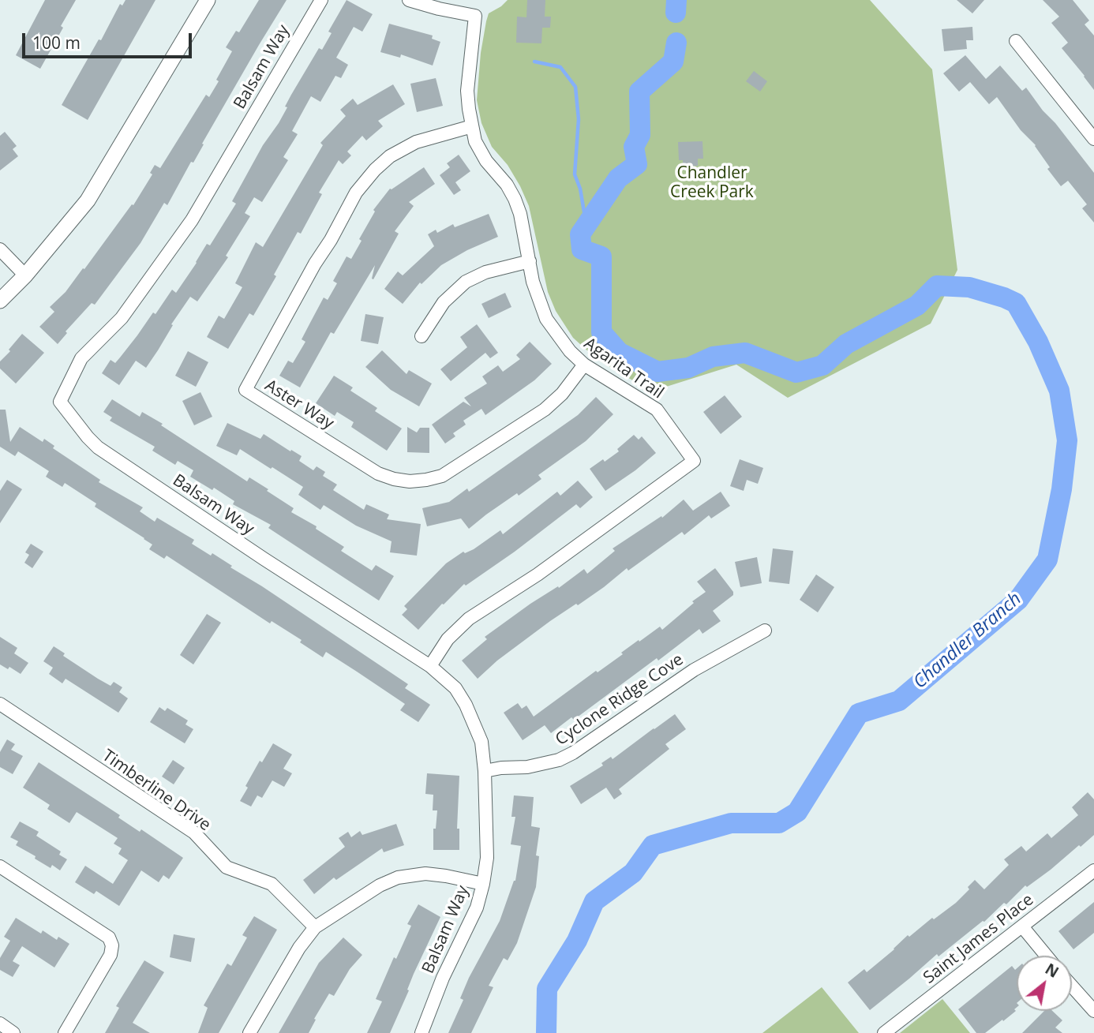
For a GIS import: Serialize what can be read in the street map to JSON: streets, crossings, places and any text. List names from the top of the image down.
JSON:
{
  "streets": {
    "street": [
      "Balsam Way",
      "Agarita Trail",
      "Aster Way",
      "Cyclone Ridge Cove",
      "Timberline Drive",
      "Saint James Place"
    ]
  },
  "crossings": [
    ["Balsam Way", "Agarita Trail"],
    ["Balsam Way", "Cyclone Ridge Cove"],
    ["Agarita Trail", "Aster Way"]
  ],
  "water": ["Chandler Branch"],
  "parks": ["Chandler Creek Park"],
  "scale_bar": "100 m",
  "north": "top right"
}
